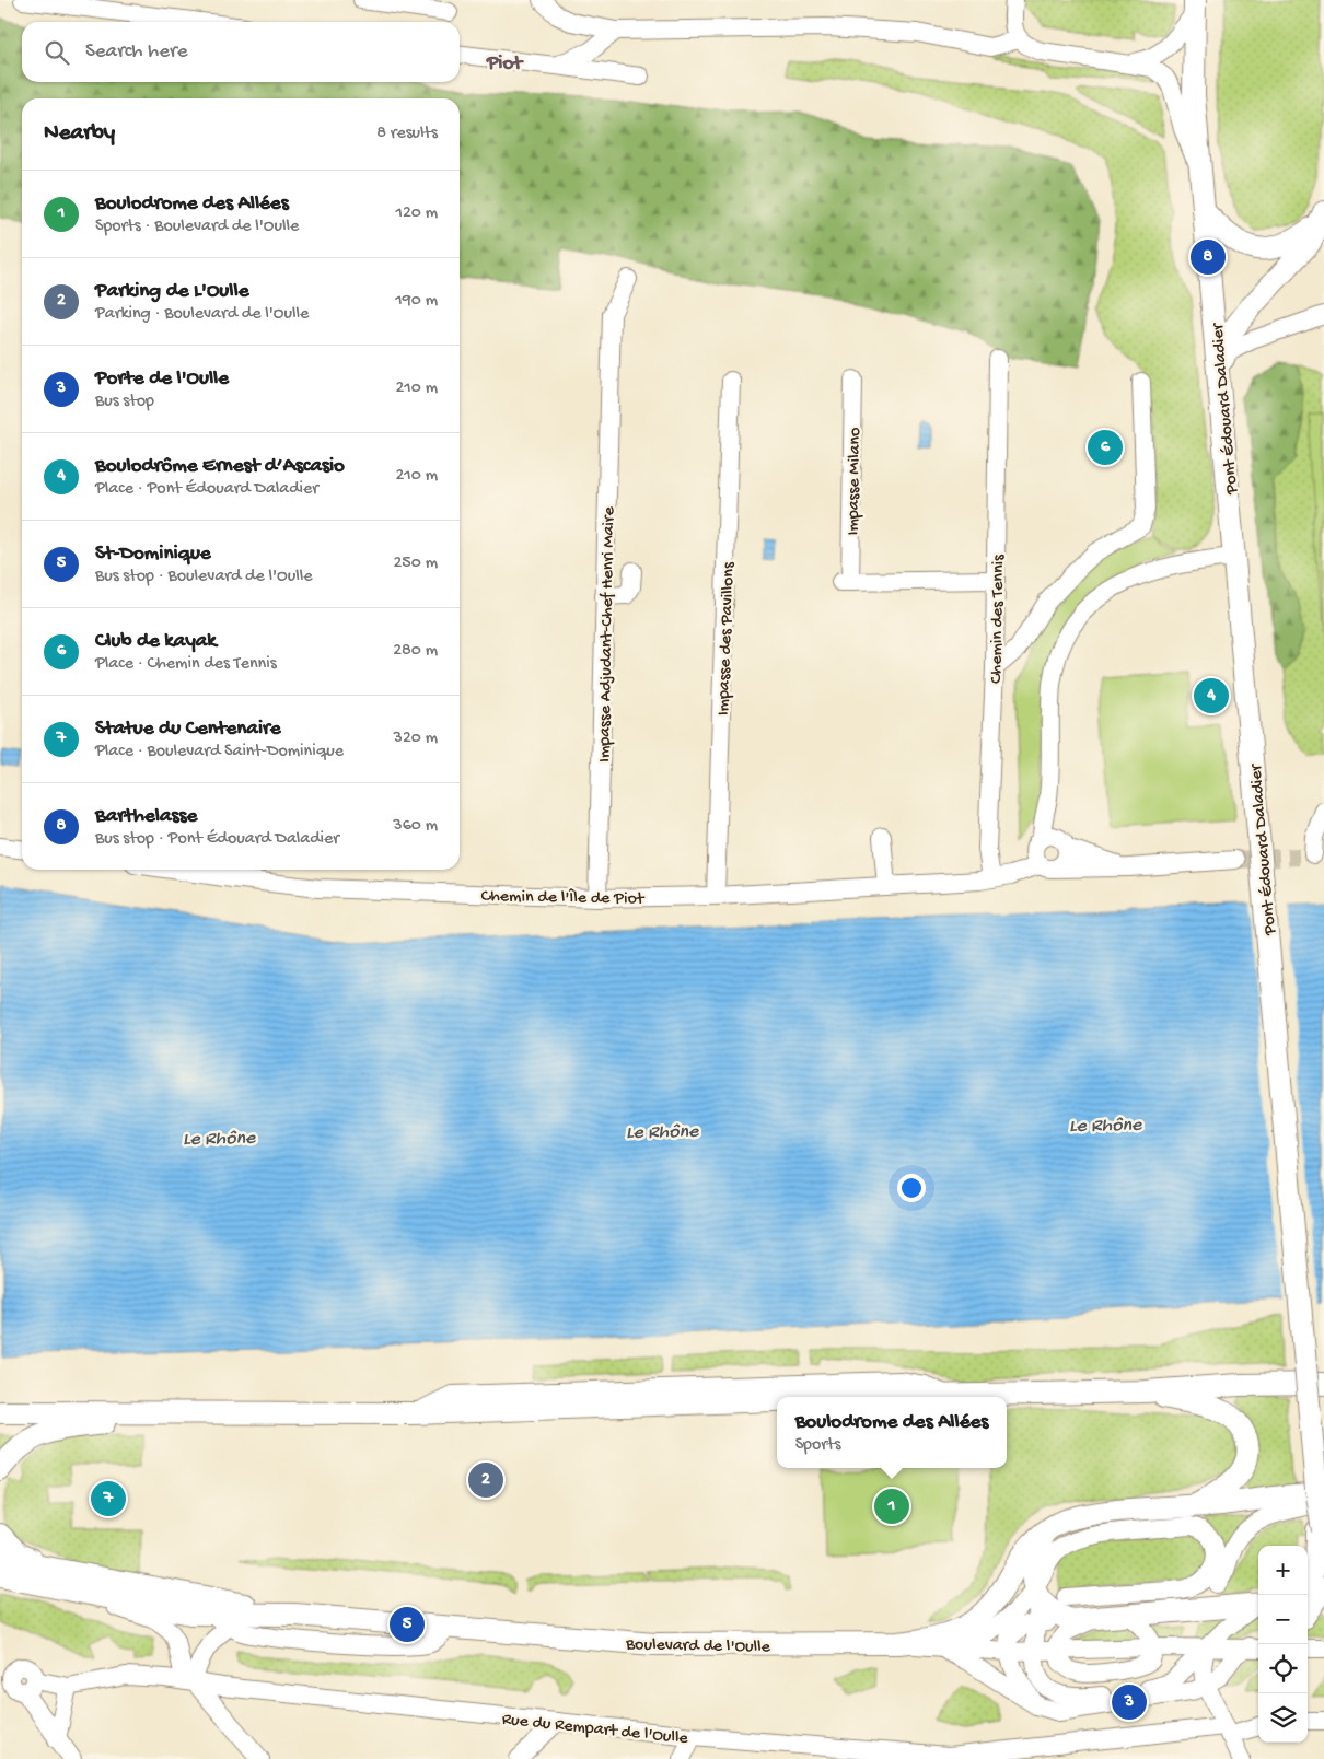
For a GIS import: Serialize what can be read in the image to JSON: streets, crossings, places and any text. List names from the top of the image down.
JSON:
{
  "streets": {
    "main road": ["Pont Édouard Daladier", "Boulevard de l'Oulle"],
    "street": [
      "Impasse Milano",
      "Chemin des Tennis",
      "Impasse Adjudant-Chef Henri Maire",
      "Impasse des Pavillons",
      "Chemin de l'Île de Piot",
      "Rue du Rempart de l'Oulle"
    ]
  },
  "crossings": [
    ["Impasse Milano", "Chemin des Tennis"],
    ["Chemin des Tennis", "Chemin de l'Île de Piot"],
    ["Impasse Adjudant-Chef Henri Maire", "Chemin de l'Île de Piot"],
    ["Impasse des Pavillons", "Chemin de l'Île de Piot"]
  ],
  "districts": ["Piot"],
  "water": ["Le Rhône"],
  "page": {
    "search": "Search here",
    "heading": ["Nearby", "8 results"],
    "list": [
      {
        "mark": "1",
        "name": "Boulodrome des Allées",
        "note": "Sports · Boulevard de l'Oulle",
        "value": "120 m"
      },
      {
        "mark": "2",
        "name": "Parking de L'Oulle",
        "note": "Parking · Boulevard de l'Oulle",
        "value": "190 m"
      },
      {
        "mark": "3",
        "name": "Porte de l'Oulle",
        "note": "Bus stop",
        "value": "210 m"
      },
      {
        "mark": "4",
        "name": "Boulodrôme Ernest d’Ascasio",
        "note": "Place · Pont Édouard Daladier",
        "value": "210 m"
      },
      {
        "mark": "5",
        "name": "St-Dominique",
        "note": "Bus stop · Boulevard de l'Oulle",
        "value": "250 m"
      },
      {
        "mark": "6",
        "name": "Club de kayak",
        "note": "Place · Chemin des Tennis",
        "value": "280 m"
      },
      {
        "mark": "7",
        "name": "Statue du Centenaire",
        "note": "Place · Boulevard Saint-Dominique",
        "value": "320 m"
      },
      {
        "mark": "8",
        "name": "Barthelasse",
        "note": "Bus stop · Pont Édouard Daladier",
        "value": "360 m"
      }
    ],
    "pins": [
      "8",
      "6",
      "4",
      "2",
      "7",
      "1",
      "5",
      "3"
    ],
    "popup": ["Boulodrome des Allées", "Sports"],
    "map_buttons": ["+", "−"]
  }
}
